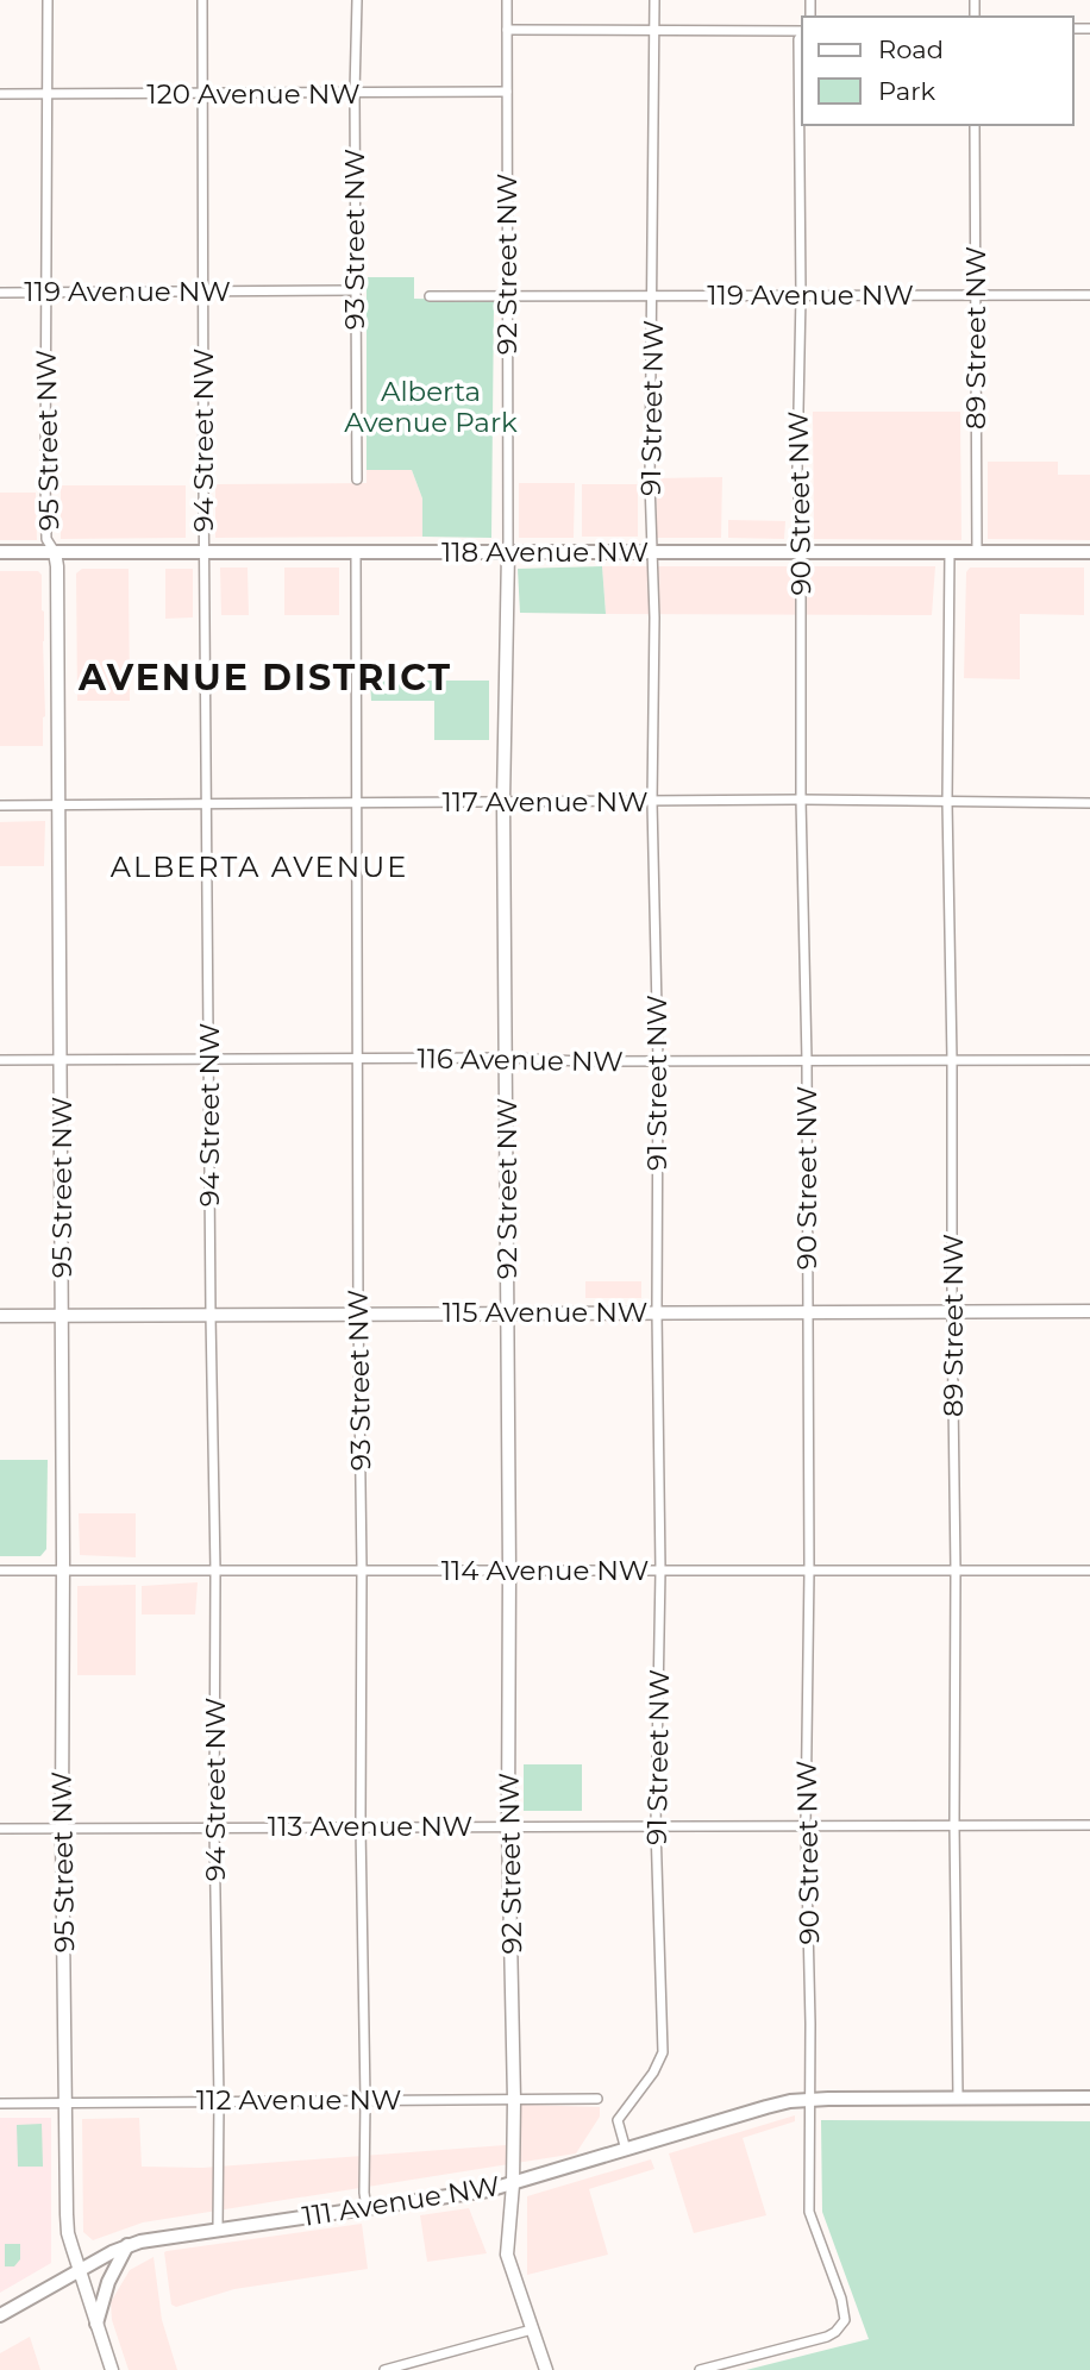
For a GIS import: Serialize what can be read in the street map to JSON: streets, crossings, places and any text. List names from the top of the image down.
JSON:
{
  "streets": {
    "main road": ["118 Avenue NW", "111 Avenue NW"],
    "street": [
      "120 Avenue NW",
      "93 Street NW",
      "92 Street NW",
      "119 Avenue NW",
      "89 Street NW",
      "91 Street NW",
      "95 Street NW",
      "94 Street NW",
      "90 Street NW",
      "117 Avenue NW",
      "116 Avenue NW",
      "115 Avenue NW",
      "114 Avenue NW",
      "113 Avenue NW",
      "112 Avenue NW"
    ]
  },
  "crossings": [
    ["120 Avenue NW", "93 Street NW"],
    ["120 Avenue NW", "92 Street NW"],
    ["120 Avenue NW", "95 Street NW"],
    ["120 Avenue NW", "94 Street NW"],
    ["93 Street NW", "119 Avenue NW"],
    ["93 Street NW", "118 Avenue NW"],
    ["93 Street NW", "117 Avenue NW"],
    ["93 Street NW", "116 Avenue NW"],
    ["93 Street NW", "115 Avenue NW"],
    ["93 Street NW", "114 Avenue NW"],
    ["93 Street NW", "113 Avenue NW"],
    ["93 Street NW", "112 Avenue NW"],
    ["93 Street NW", "111 Avenue NW"],
    ["92 Street NW", "119 Avenue NW"],
    ["92 Street NW", "118 Avenue NW"],
    ["92 Street NW", "117 Avenue NW"],
    ["92 Street NW", "116 Avenue NW"],
    ["92 Street NW", "115 Avenue NW"],
    ["92 Street NW", "114 Avenue NW"],
    ["92 Street NW", "113 Avenue NW"],
    ["92 Street NW", "112 Avenue NW"],
    ["92 Street NW", "111 Avenue NW"],
    ["119 Avenue NW", "89 Street NW"],
    ["119 Avenue NW", "91 Street NW"],
    ["119 Avenue NW", "95 Street NW"],
    ["119 Avenue NW", "94 Street NW"],
    ["119 Avenue NW", "90 Street NW"],
    ["89 Street NW", "118 Avenue NW"],
    ["89 Street NW", "117 Avenue NW"],
    ["89 Street NW", "116 Avenue NW"],
    ["89 Street NW", "115 Avenue NW"],
    ["89 Street NW", "114 Avenue NW"],
    ["89 Street NW", "113 Avenue NW"],
    ["91 Street NW", "118 Avenue NW"],
    ["91 Street NW", "117 Avenue NW"],
    ["91 Street NW", "116 Avenue NW"],
    ["91 Street NW", "115 Avenue NW"],
    ["91 Street NW", "114 Avenue NW"],
    ["91 Street NW", "113 Avenue NW"],
    ["91 Street NW", "111 Avenue NW"],
    ["95 Street NW", "118 Avenue NW"],
    ["95 Street NW", "117 Avenue NW"],
    ["95 Street NW", "116 Avenue NW"],
    ["95 Street NW", "115 Avenue NW"],
    ["95 Street NW", "114 Avenue NW"],
    ["95 Street NW", "113 Avenue NW"],
    ["95 Street NW", "112 Avenue NW"],
    ["95 Street NW", "111 Avenue NW"],
    ["94 Street NW", "118 Avenue NW"],
    ["94 Street NW", "117 Avenue NW"],
    ["94 Street NW", "116 Avenue NW"],
    ["94 Street NW", "115 Avenue NW"],
    ["94 Street NW", "114 Avenue NW"],
    ["94 Street NW", "113 Avenue NW"],
    ["94 Street NW", "112 Avenue NW"],
    ["94 Street NW", "111 Avenue NW"],
    ["90 Street NW", "118 Avenue NW"],
    ["90 Street NW", "117 Avenue NW"],
    ["90 Street NW", "116 Avenue NW"],
    ["90 Street NW", "115 Avenue NW"],
    ["90 Street NW", "114 Avenue NW"],
    ["90 Street NW", "113 Avenue NW"],
    ["90 Street NW", "111 Avenue NW"]
  ],
  "districts": ["AVENUE DISTRICT", "ALBERTA AVENUE"],
  "parks": ["Alberta Avenue Park"],
  "legend": ["Road", "Park"]
}
